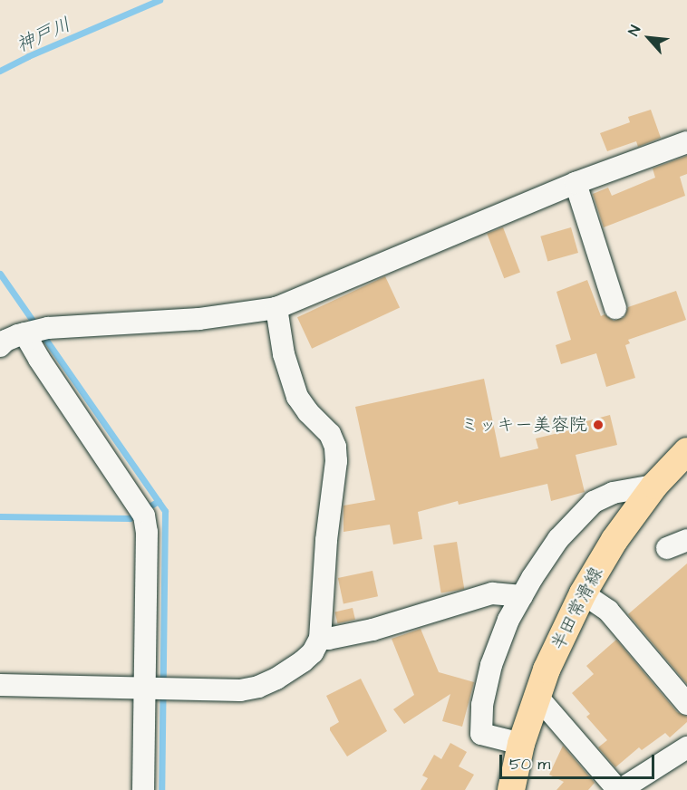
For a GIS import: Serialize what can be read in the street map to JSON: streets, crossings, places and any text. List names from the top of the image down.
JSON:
{
  "streets": {
    "main road": ["半田常滑線"]
  },
  "water": ["神戸川"],
  "places": ["ミッキー美容院"],
  "scale_bar": "50 m",
  "north": "top left"
}
